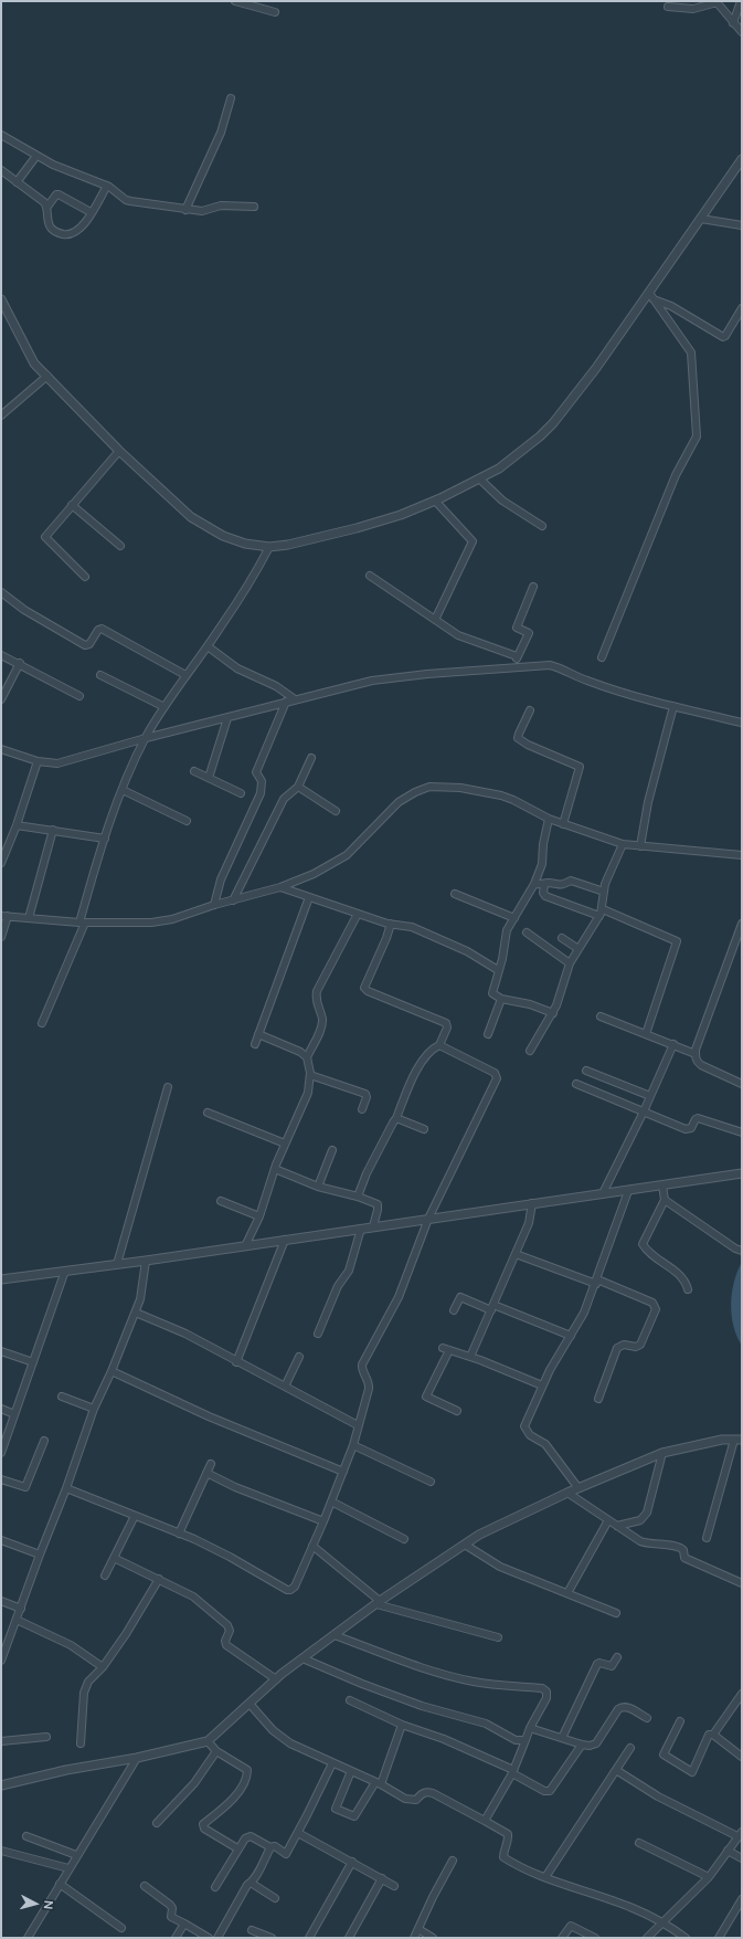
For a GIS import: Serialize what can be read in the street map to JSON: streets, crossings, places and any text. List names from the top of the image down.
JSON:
{
  "north": "right"
}
